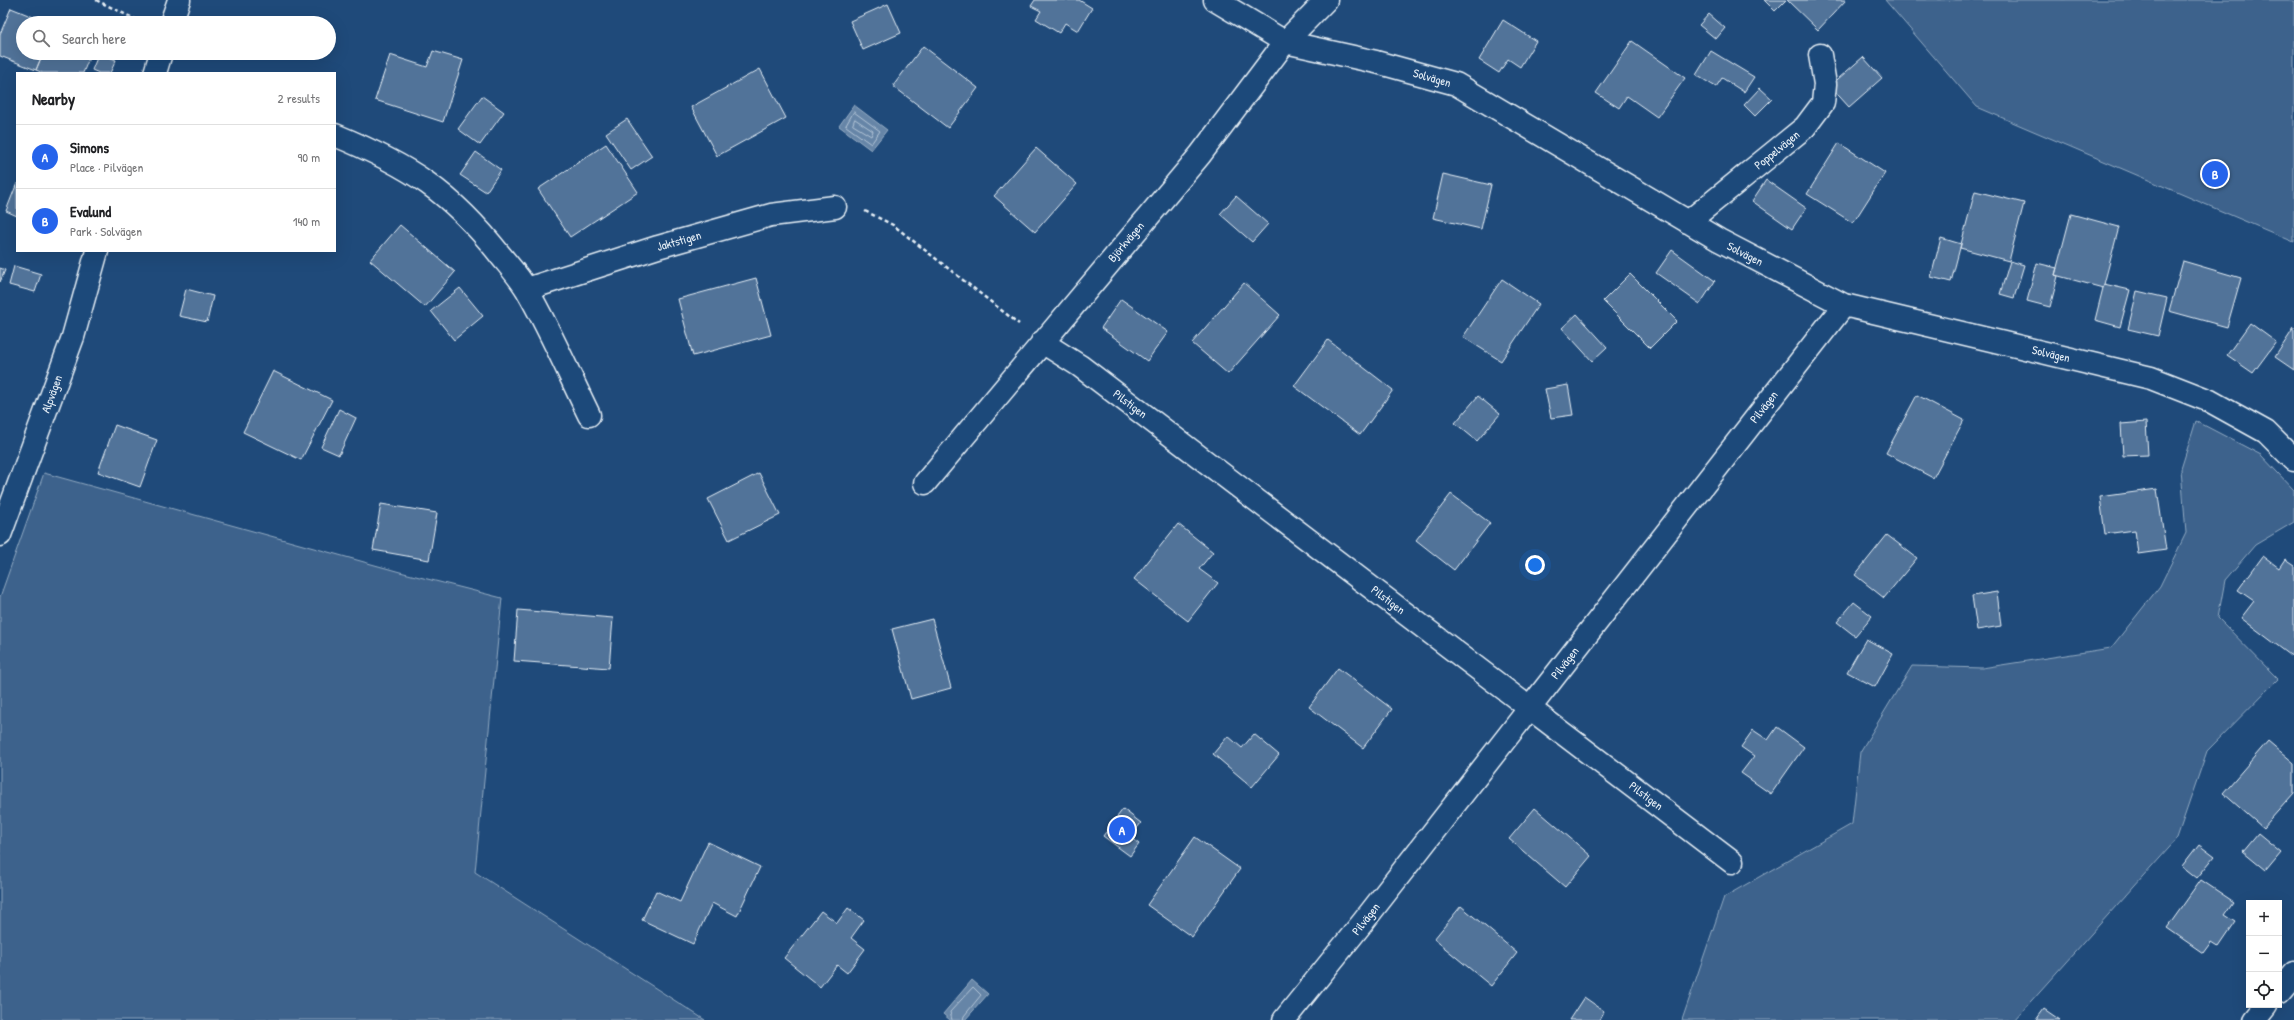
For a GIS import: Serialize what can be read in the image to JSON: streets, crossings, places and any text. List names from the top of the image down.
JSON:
{
  "streets": {
    "street": [
      "Solvägen",
      "Poppelvägen",
      "Jaktstigen",
      "Björkvägen",
      "Alpvägen",
      "Pilstigen",
      "Pilvägen"
    ]
  },
  "crossings": [
    ["Solvägen", "Poppelvägen"],
    ["Solvägen", "Björkvägen"],
    ["Solvägen", "Pilvägen"],
    ["Björkvägen", "Pilstigen"],
    ["Pilstigen", "Pilvägen"]
  ],
  "page": {
    "search": "Search here",
    "heading": ["Nearby", "2 results"],
    "list": [
      {
        "mark": "A",
        "name": "Simons",
        "note": "Place · Pilvägen",
        "value": "90 m"
      },
      {
        "mark": "B",
        "name": "Evalund",
        "note": "Park · Solvägen",
        "value": "140 m"
      }
    ],
    "pins": ["B", "A"],
    "map_buttons": ["+", "−"]
  }
}
